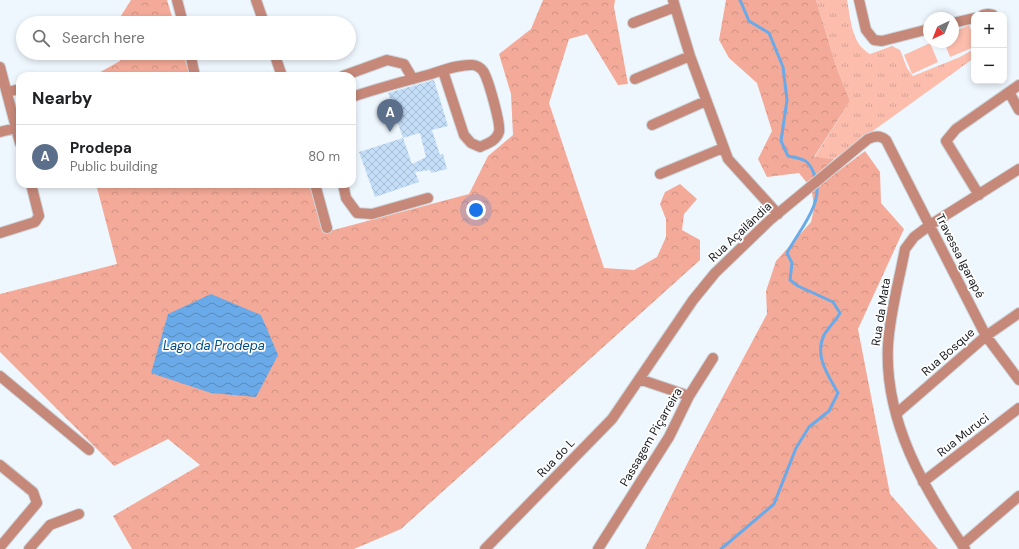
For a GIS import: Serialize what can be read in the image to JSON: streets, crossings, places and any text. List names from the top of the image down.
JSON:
{
  "streets": {
    "street": [
      "Rua Açailândia",
      "Travessa Igarapé",
      "Rua da Mata",
      "Rua Bosque",
      "Rua Muruci",
      "Passagem Piçarreira",
      "Rua do L"
    ]
  },
  "crossings": [
    ["Rua Açailândia", "Travessa Igarapé"],
    ["Rua Açailândia", "Rua do L"],
    ["Travessa Igarapé", "Rua da Mata"],
    ["Travessa Igarapé", "Rua Bosque"],
    ["Rua da Mata", "Rua Bosque"],
    ["Rua da Mata", "Rua Muruci"]
  ],
  "water": ["Lago da Prodepa"],
  "north": "bottom left",
  "page": {
    "map_buttons": ["+", "−"],
    "search": "Search here",
    "heading": "Nearby",
    "pins": "A",
    "list": [
      {
        "mark": "A",
        "name": "Prodepa",
        "note": "Public building",
        "value": "80 m"
      }
    ]
  }
}
